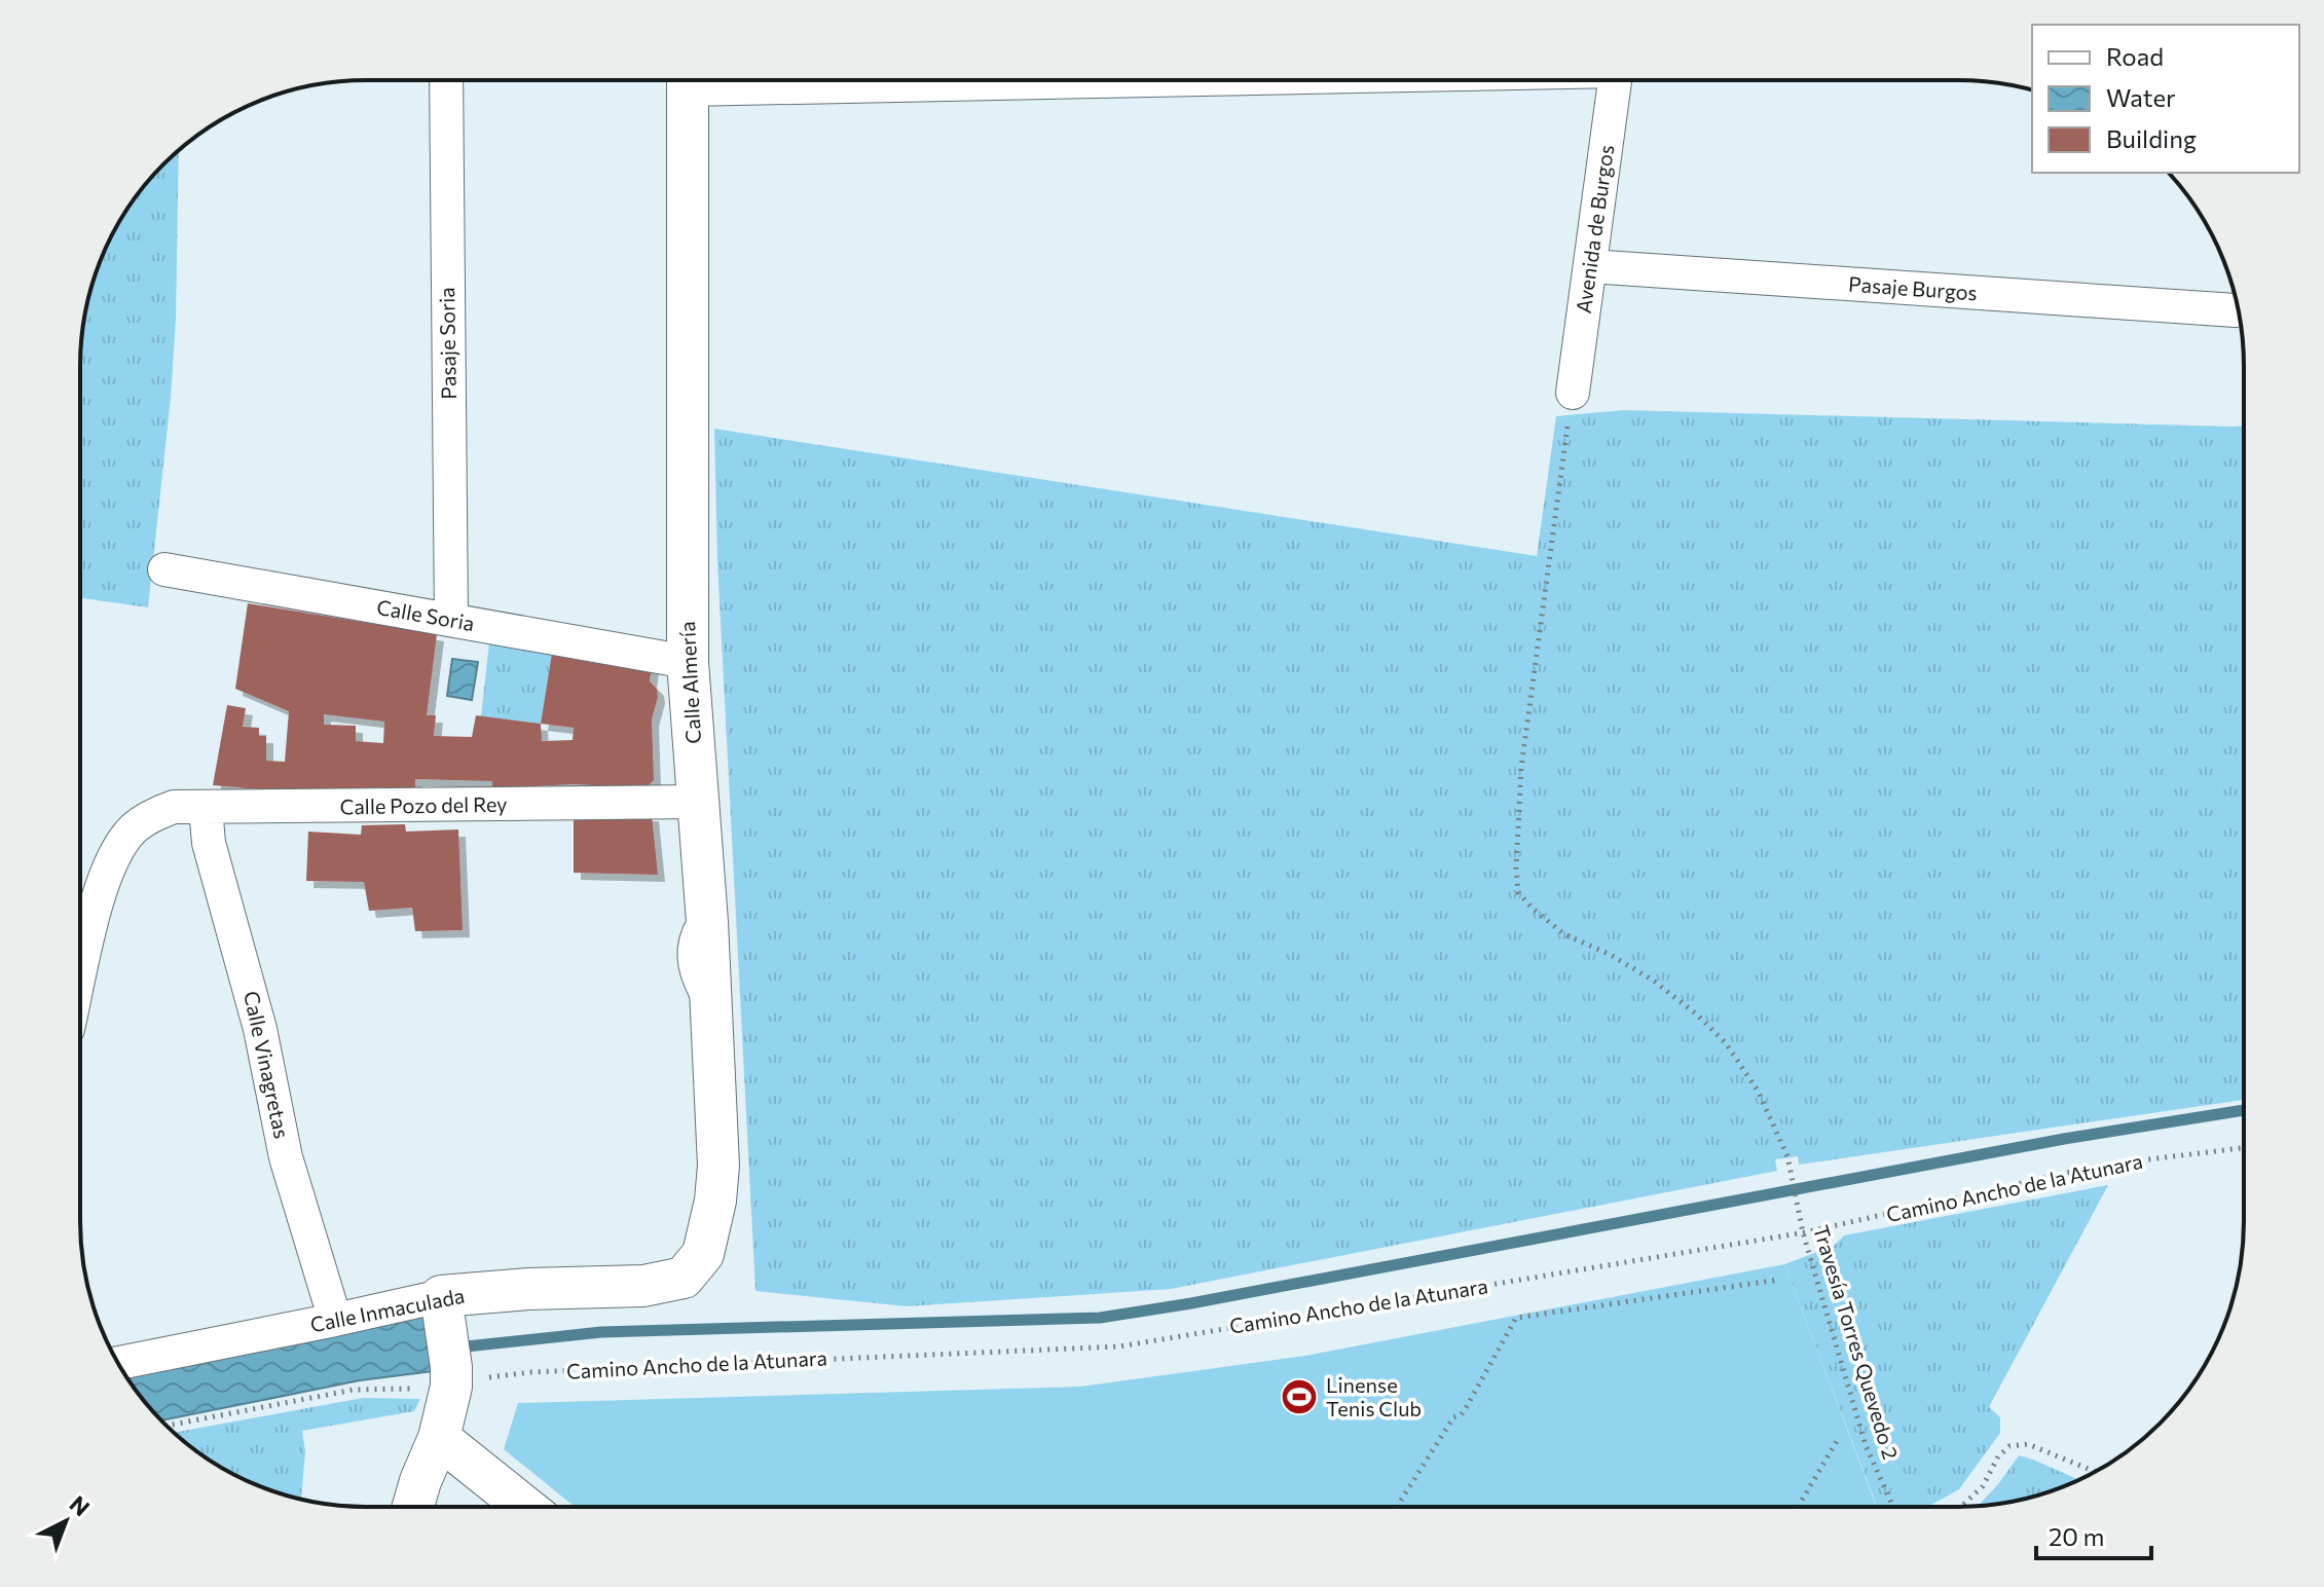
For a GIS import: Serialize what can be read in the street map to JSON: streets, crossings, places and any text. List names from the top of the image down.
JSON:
{
  "streets": {
    "street": [
      "Avenida de Burgos",
      "Pasaje Burgos",
      "Pasaje Soria",
      "Calle Soria",
      "Calle Almería",
      "Calle Pozo del Rey",
      "Calle Vinagretas",
      "Calle Inmaculada"
    ],
    "path": ["Camino Ancho de la Atunara", "Travesía Torres Quevedo 2"]
  },
  "crossings": [
    ["Avenida de Burgos", "Pasaje Burgos"],
    ["Avenida de Burgos", "Travesía Torres Quevedo 2"],
    ["Pasaje Soria", "Calle Soria"],
    ["Calle Soria", "Calle Almería"],
    ["Calle Almería", "Calle Pozo del Rey"],
    ["Calle Almería", "Calle Inmaculada"],
    ["Calle Pozo del Rey", "Calle Vinagretas"],
    ["Calle Vinagretas", "Calle Inmaculada"],
    ["Camino Ancho de la Atunara", "Travesía Torres Quevedo 2"]
  ],
  "places": {
    "sports": ["Linense Tenis Club"]
  },
  "legend": ["Road", "Water", "Building"],
  "scale_bar": "20 m",
  "north": "top right"
}
